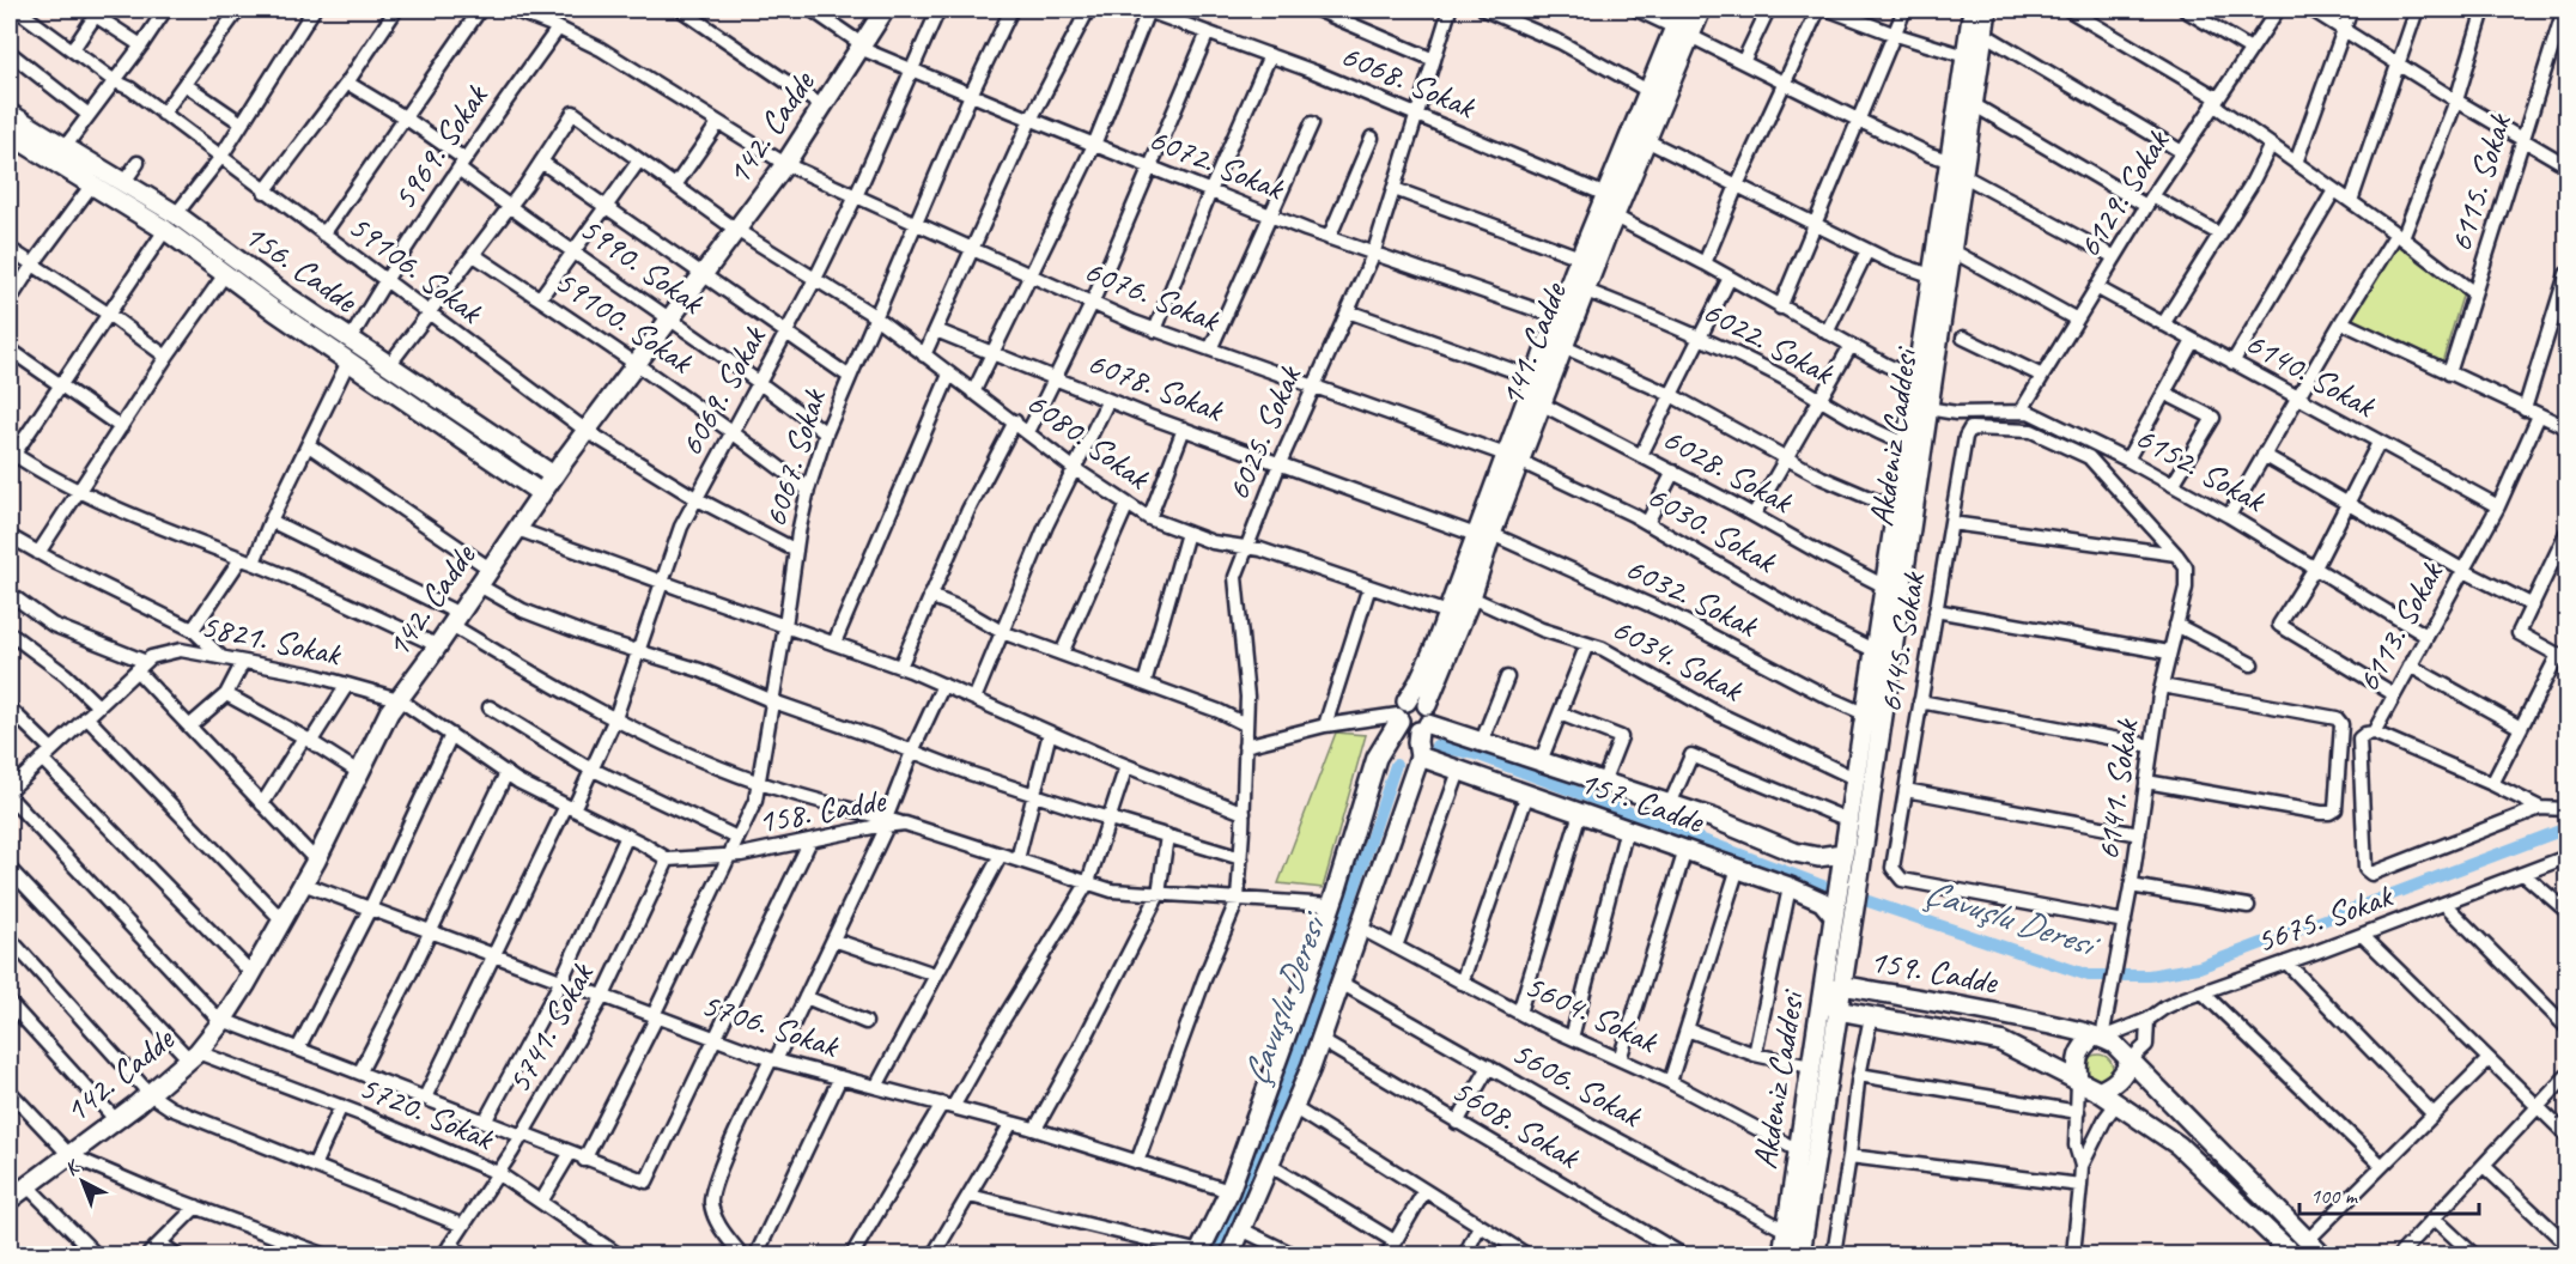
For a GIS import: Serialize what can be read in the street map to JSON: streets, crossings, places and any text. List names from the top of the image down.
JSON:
{
  "streets": {
    "street": [
      "6068. Sokak",
      "142. Cadde",
      "5969. Sokak",
      "6072. Sokak",
      "6115. Sokak",
      "6129. Sokak",
      "5990. Sokak",
      "156. Cadde",
      "59106. Sokak",
      "6076. Sokak",
      "59100. Sokak",
      "6022. Sokak",
      "141. Cadde",
      "6140. Sokak",
      "6078. Sokak",
      "6069. Sokak",
      "6025. Sokak",
      "Akdeniz Caddesi",
      "6080. Sokak",
      "6067. Sokak",
      "6152. Sokak",
      "6028. Sokak",
      "6030. Sokak",
      "6032. Sokak",
      "6113. Sokak",
      "5821. Sokak",
      "6145. Sokak",
      "6034. Sokak",
      "6141. Sokak",
      "157. Cadde",
      "158. Cadde",
      "5675. Sokak",
      "159. Cadde",
      "5604. Sokak",
      "5706. Sokak",
      "5741. Sokak",
      "5606. Sokak",
      "5720. Sokak",
      "5608. Sokak"
    ]
  },
  "crossings": [
    ["6068. Sokak", "141. Cadde"],
    ["6068. Sokak", "6025. Sokak"],
    ["142. Cadde", "6072. Sokak"],
    ["142. Cadde", "5990. Sokak"],
    ["142. Cadde", "156. Cadde"],
    ["142. Cadde", "59106. Sokak"],
    ["142. Cadde", "6076. Sokak"],
    ["142. Cadde", "59100. Sokak"],
    ["142. Cadde", "6080. Sokak"],
    ["142. Cadde", "5821. Sokak"],
    ["142. Cadde", "5706. Sokak"],
    ["142. Cadde", "5720. Sokak"],
    ["5969. Sokak", "5990. Sokak"],
    ["5969. Sokak", "156. Cadde"],
    ["5969. Sokak", "59106. Sokak"],
    ["5969. Sokak", "6076. Sokak"],
    ["6072. Sokak", "141. Cadde"],
    ["6072. Sokak", "6069. Sokak"],
    ["6072. Sokak", "6025. Sokak"],
    ["6072. Sokak", "6067. Sokak"],
    ["6129. Sokak", "6140. Sokak"],
    ["6129. Sokak", "6152. Sokak"],
    ["5990. Sokak", "6069. Sokak"],
    ["5990. Sokak", "6067. Sokak"],
    ["59106. Sokak", "6069. Sokak"],
    ["59106. Sokak", "6067. Sokak"],
    ["6076. Sokak", "141. Cadde"],
    ["6076. Sokak", "6069. Sokak"],
    ["6076. Sokak", "6025. Sokak"],
    ["6076. Sokak", "6067. Sokak"],
    ["6076. Sokak", "6030. Sokak"],
    ["59100. Sokak", "6069. Sokak"],
    ["59100. Sokak", "6067. Sokak"],
    ["6022. Sokak", "141. Cadde"],
    ["6022. Sokak", "Akdeniz Caddesi"],
    ["141. Cadde", "6078. Sokak"],
    ["141. Cadde", "6080. Sokak"],
    ["141. Cadde", "6028. Sokak"],
    ["141. Cadde", "6030. Sokak"],
    ["141. Cadde", "6032. Sokak"],
    ["141. Cadde", "6034. Sokak"],
    ["141. Cadde", "157. Cadde"],
    ["141. Cadde", "158. Cadde"],
    ["141. Cadde", "5706. Sokak"],
    ["6140. Sokak", "6113. Sokak"],
    ["6078. Sokak", "6025. Sokak"],
    ["6078. Sokak", "6032. Sokak"],
    ["6069. Sokak", "6080. Sokak"],
    ["6069. Sokak", "5706. Sokak"],
    ["6025. Sokak", "6080. Sokak"],
    ["6025. Sokak", "158. Cadde"],
    ["6025. Sokak", "5706. Sokak"],
    ["Akdeniz Caddesi", "6152. Sokak"],
    ["Akdeniz Caddesi", "6028. Sokak"],
    ["Akdeniz Caddesi", "6030. Sokak"],
    ["Akdeniz Caddesi", "6032. Sokak"],
    ["Akdeniz Caddesi", "6034. Sokak"],
    ["Akdeniz Caddesi", "157. Cadde"],
    ["Akdeniz Caddesi", "159. Cadde"],
    ["Akdeniz Caddesi", "5604. Sokak"],
    ["Akdeniz Caddesi", "5606. Sokak"],
    ["6080. Sokak", "6067. Sokak"],
    ["6067. Sokak", "158. Cadde"],
    ["6067. Sokak", "5706. Sokak"],
    ["6152. Sokak", "6113. Sokak"],
    ["6145. Sokak", "6141. Sokak"],
    ["6141. Sokak", "5675. Sokak"],
    ["6141. Sokak", "159. Cadde"],
    ["158. Cadde", "5741. Sokak"],
    ["5675. Sokak", "159. Cadde"],
    ["5706. Sokak", "5741. Sokak"],
    ["5741. Sokak", "5720. Sokak"]
  ],
  "water": ["Çavuşlu Deresi"],
  "scale_bar": "100 m",
  "north": "top left"
}
